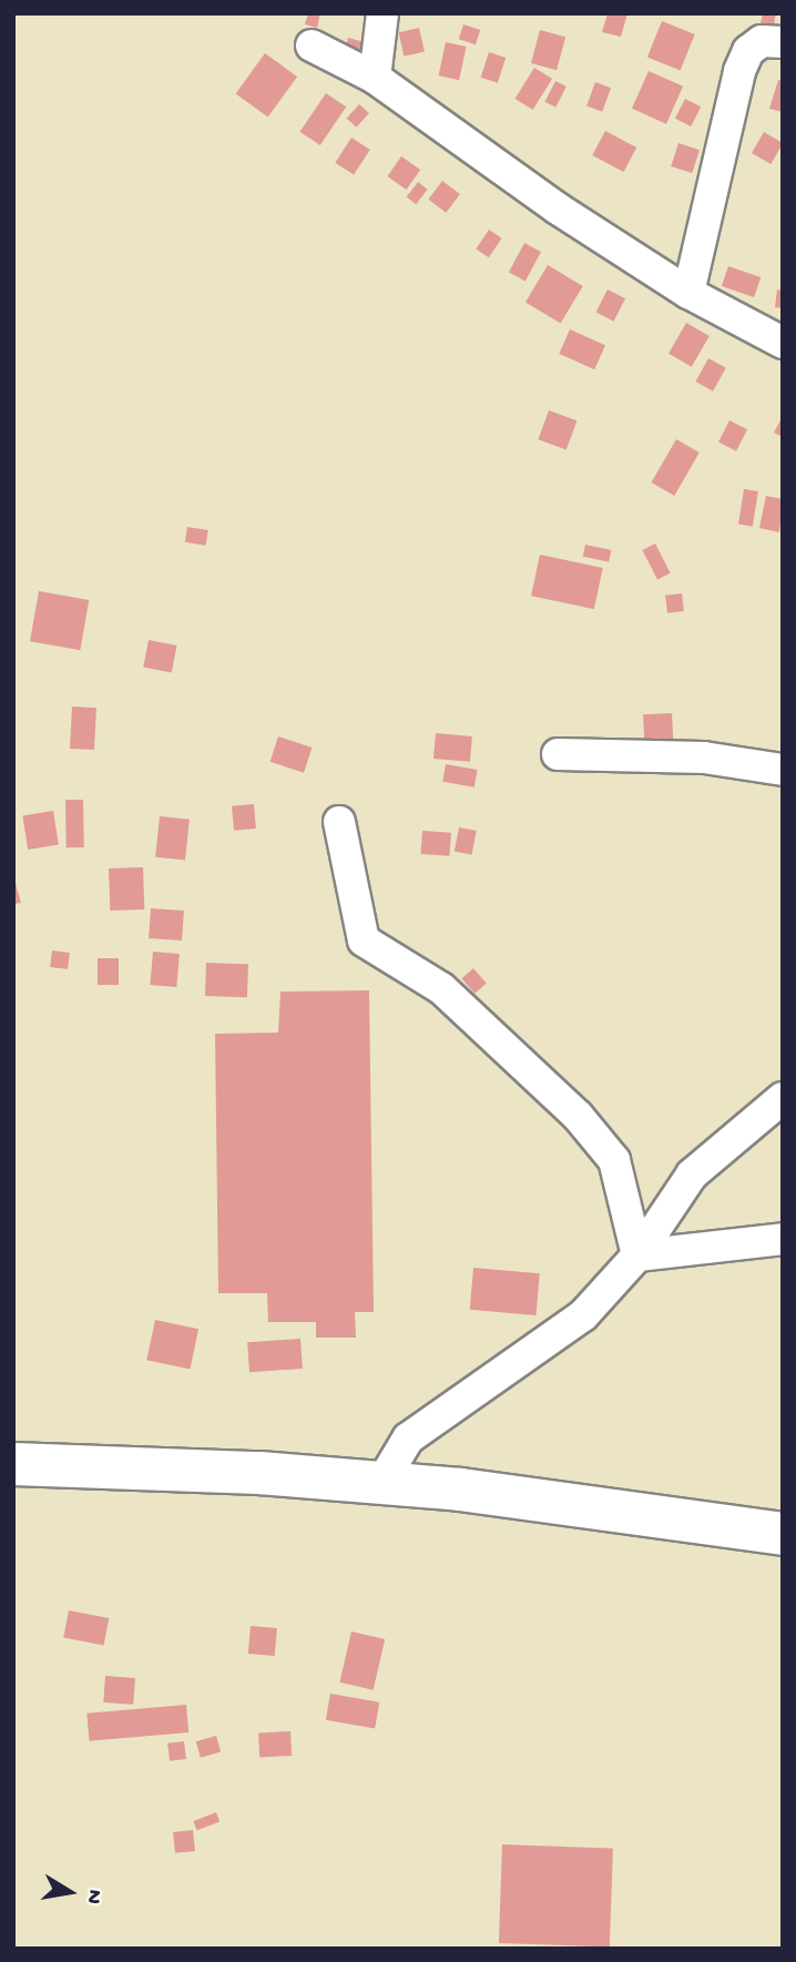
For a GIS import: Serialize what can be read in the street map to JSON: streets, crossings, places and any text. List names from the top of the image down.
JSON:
{
  "north": "right"
}
